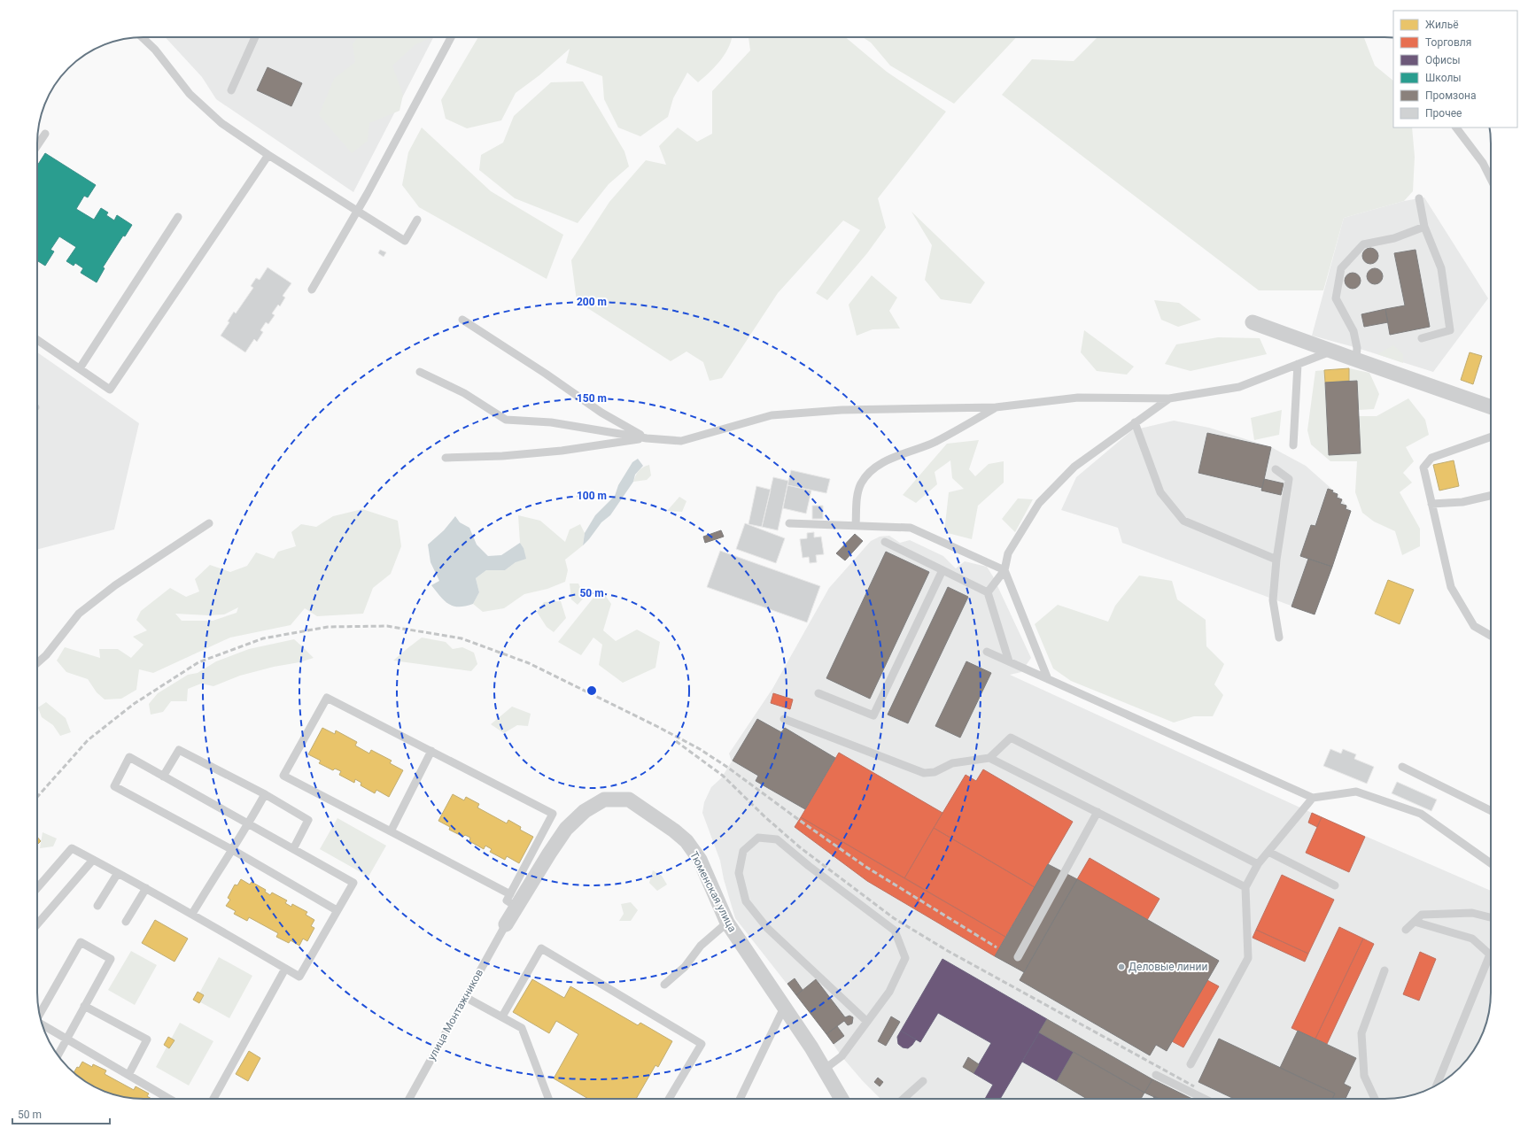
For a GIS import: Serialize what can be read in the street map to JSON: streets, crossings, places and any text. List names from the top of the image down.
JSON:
{
  "streets": {
    "street": ["Тюменская улица"],
    "lane": ["улица Монтажников"]
  },
  "crossings": [
    ["Тюменская улица", "улица Монтажников"]
  ],
  "places": ["Деловые линии"],
  "legend": [
    "Жильё",
    "Торговля",
    "Офисы",
    "Школы",
    "Промзона",
    "Прочее"
  ],
  "scale_bar": "50 m",
  "rings": [
    "200 m",
    "150 m",
    "100 m",
    "50 m"
  ]
}
